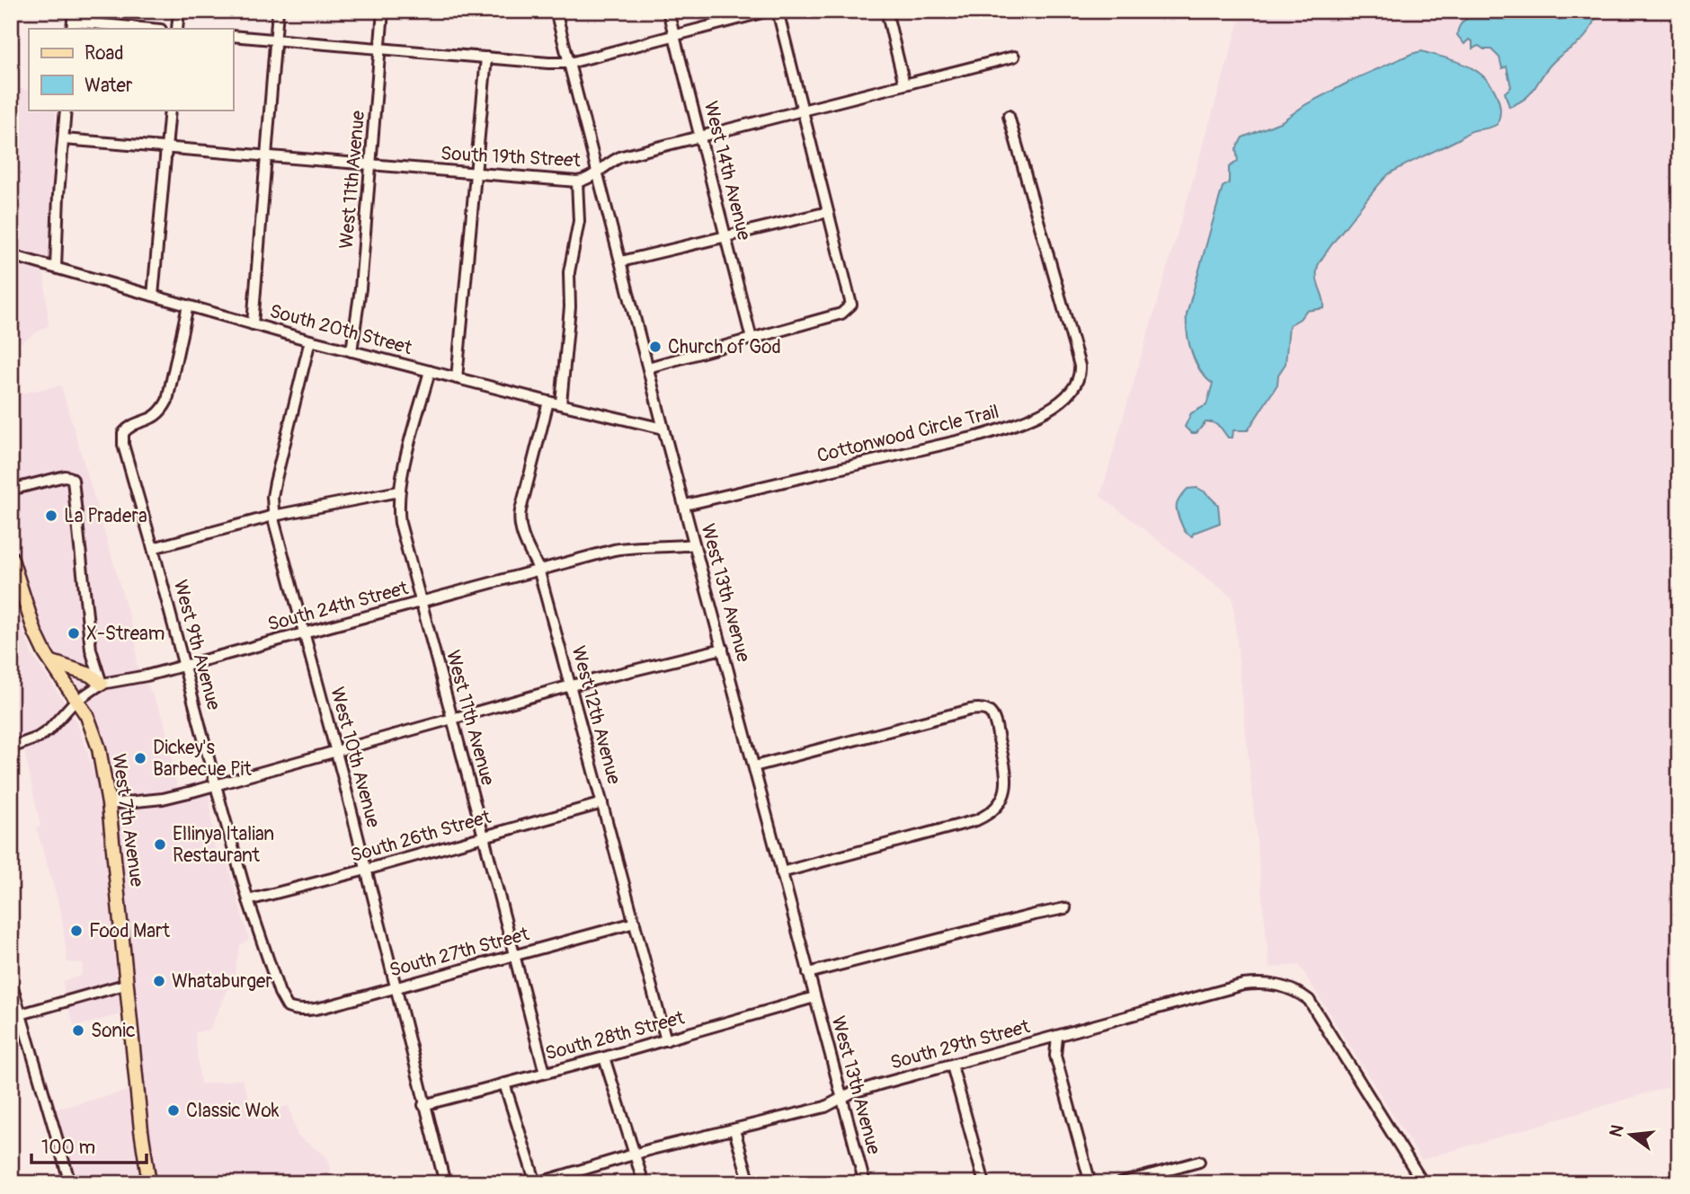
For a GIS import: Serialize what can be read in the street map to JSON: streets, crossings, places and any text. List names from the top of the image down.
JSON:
{
  "streets": {
    "main road": ["West 7th Avenue"],
    "street": [
      "South 19th Street",
      "West 14th Avenue",
      "West 11th Avenue",
      "South 20th Street",
      "Cottonwood Circle Trail",
      "West 13th Avenue",
      "South 24th Street",
      "West 9th Avenue",
      "West 12th Avenue",
      "West 10th Avenue",
      "South 26th Street",
      "South 27th Street",
      "South 28th Street",
      "South 29th Street"
    ]
  },
  "crossings": [
    ["South 19th Street", "West 14th Avenue"],
    ["South 19th Street", "West 11th Avenue"],
    ["South 19th Street", "West 13th Avenue"],
    ["West 11th Avenue", "South 20th Street"],
    ["West 11th Avenue", "South 24th Street"],
    ["West 11th Avenue", "South 26th Street"],
    ["West 11th Avenue", "South 27th Street"],
    ["West 11th Avenue", "South 28th Street"],
    ["South 20th Street", "West 13th Avenue"],
    ["South 20th Street", "West 9th Avenue"],
    ["South 20th Street", "West 12th Avenue"],
    ["South 20th Street", "West 10th Avenue"],
    ["Cottonwood Circle Trail", "West 13th Avenue"],
    ["West 13th Avenue", "South 24th Street"],
    ["West 13th Avenue", "South 28th Street"],
    ["West 13th Avenue", "South 29th Street"],
    ["South 24th Street", "West 9th Avenue"],
    ["South 24th Street", "West 12th Avenue"],
    ["South 24th Street", "West 10th Avenue"],
    ["South 24th Street", "West 7th Avenue"],
    ["West 9th Avenue", "South 26th Street"],
    ["West 9th Avenue", "South 27th Street"],
    ["West 12th Avenue", "South 26th Street"],
    ["West 12th Avenue", "South 27th Street"],
    ["West 12th Avenue", "South 28th Street"],
    ["West 10th Avenue", "South 26th Street"],
    ["West 10th Avenue", "South 27th Street"],
    ["West 10th Avenue", "South 28th Street"]
  ],
  "places": [
    "Church of God",
    "La Pradera",
    "X-Stream",
    "Dickey's Barbecue Pit",
    "Ellinya Italian Restaurant",
    "Food Mart",
    "Whataburger",
    "Sonic",
    "Classic Wok"
  ],
  "legend": ["Road", "Water"],
  "scale_bar": "100 m",
  "north": "left"
}
